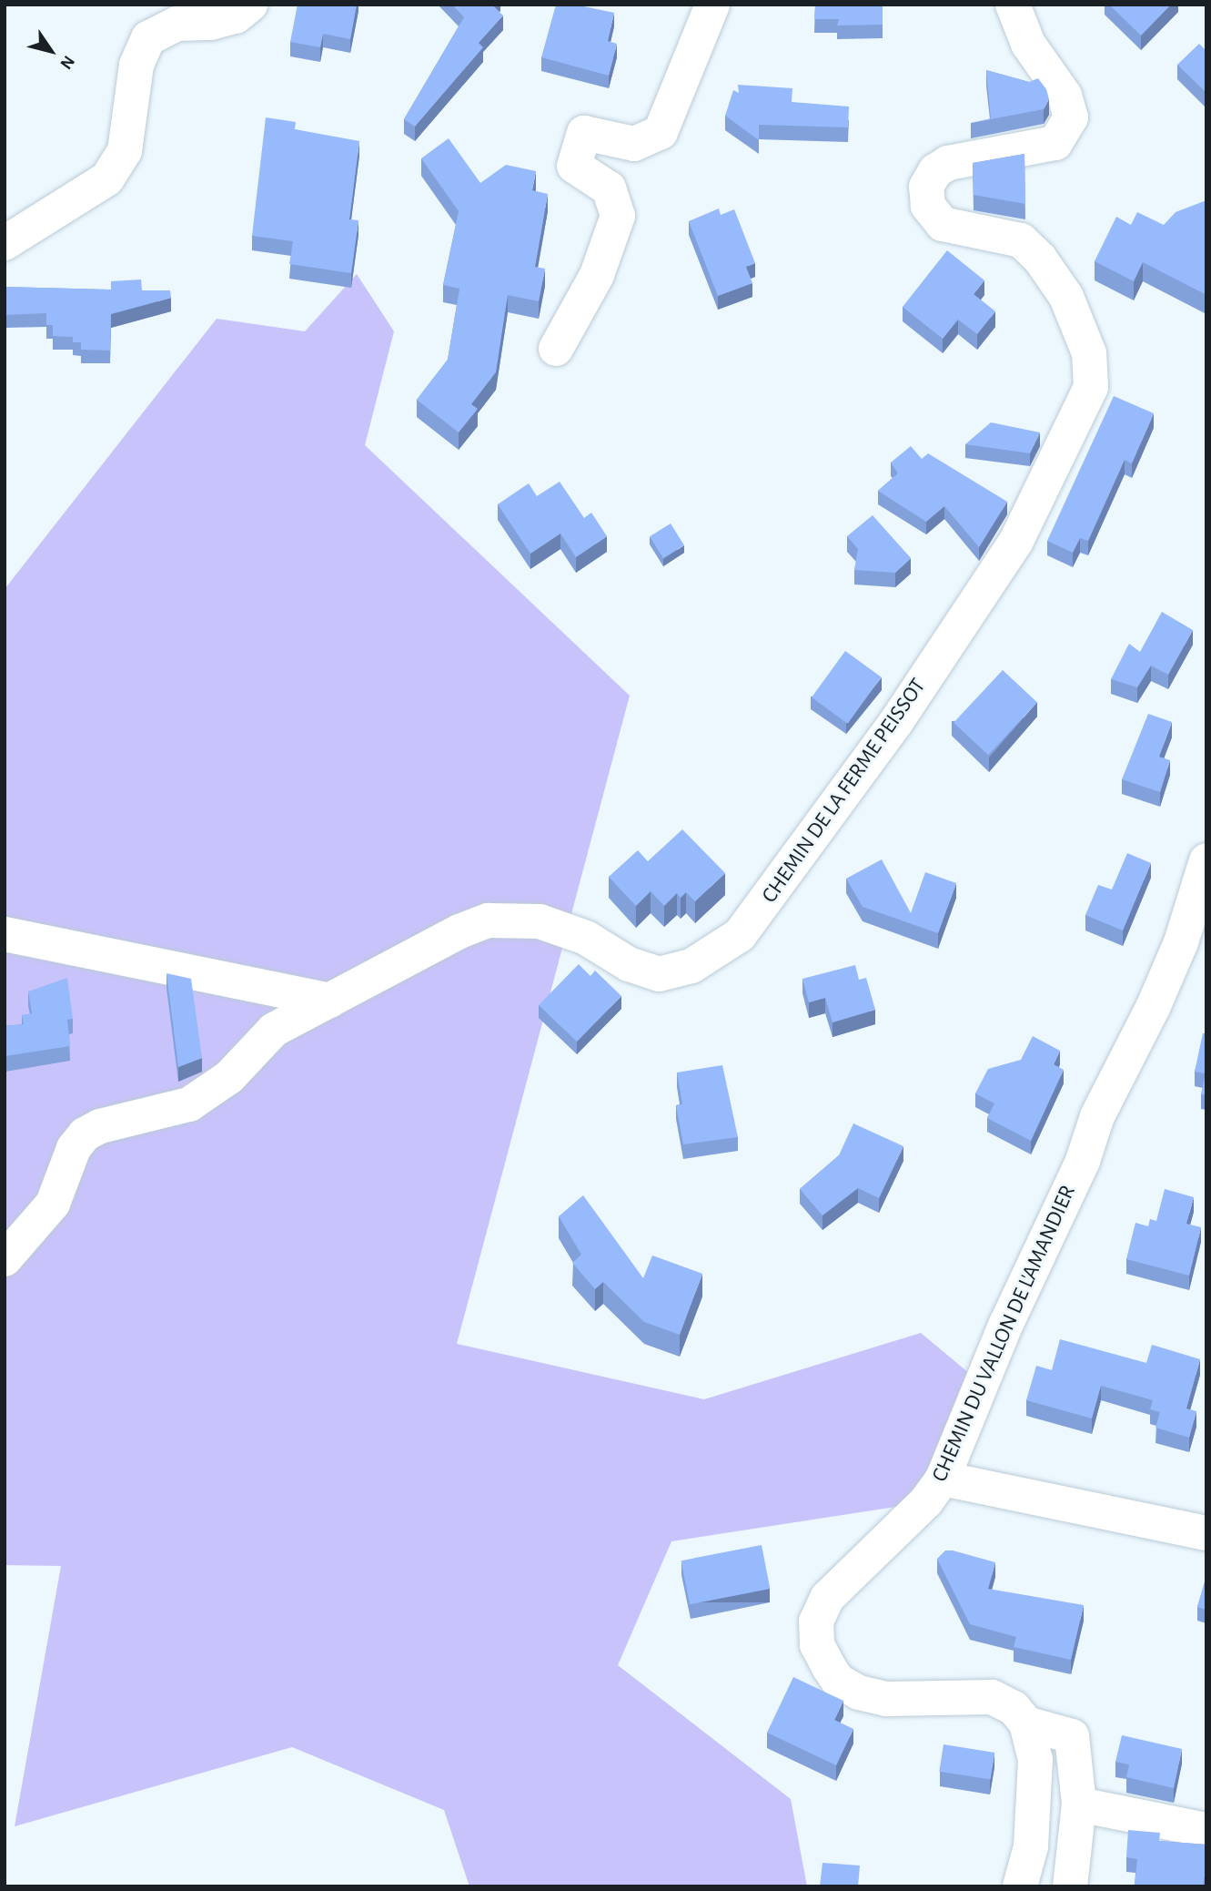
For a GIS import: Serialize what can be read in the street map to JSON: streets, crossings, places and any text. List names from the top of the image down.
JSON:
{
  "streets": {
    "street": ["CHEMIN DE LA FERME PEISSOT", "CHEMIN DU VALLON DE L'AMANDIER"]
  },
  "north": "bottom right"
}
